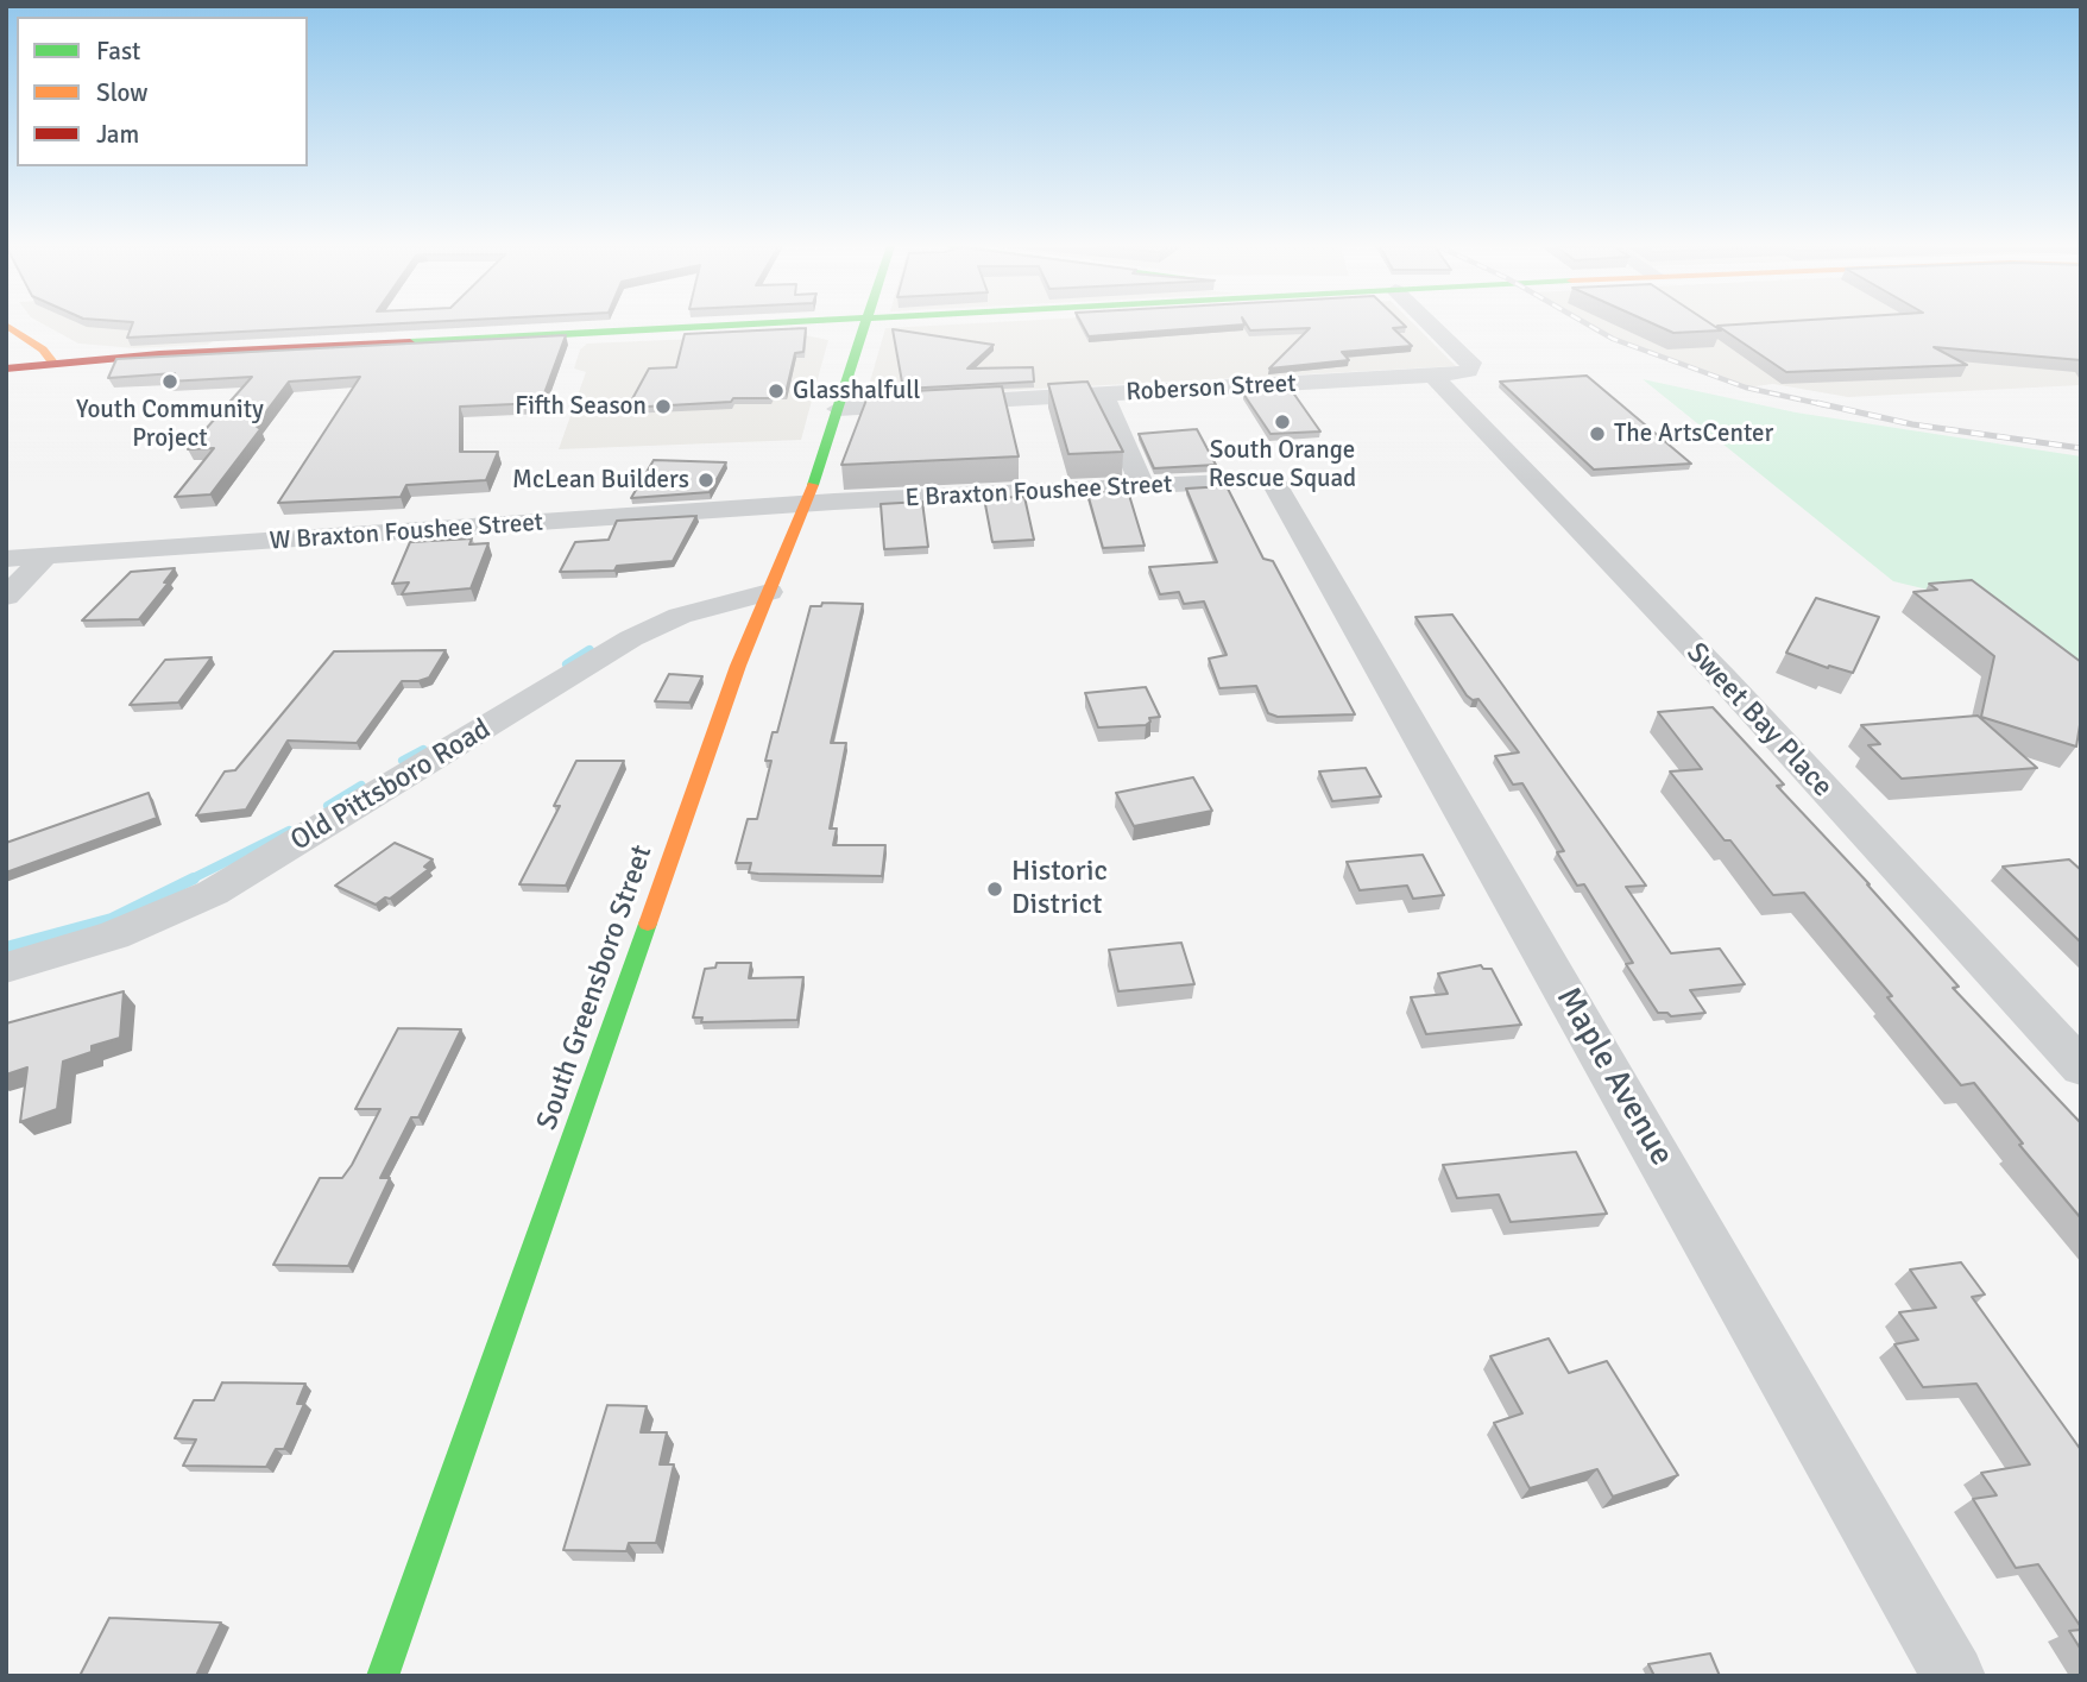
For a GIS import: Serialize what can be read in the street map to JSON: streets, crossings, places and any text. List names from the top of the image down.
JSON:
{
  "streets": {
    "main road": ["South Greensboro Street"],
    "street": [
      "Roberson Street",
      "E Braxton Foushee Street",
      "W Braxton Foushee Street",
      "Sweet Bay Place",
      "Old Pittsboro Road",
      "Maple Avenue"
    ]
  },
  "crossings": [
    ["Roberson Street", "Sweet Bay Place"],
    ["Roberson Street", "South Greensboro Street"],
    ["E Braxton Foushee Street", "W Braxton Foushee Street"],
    ["E Braxton Foushee Street", "South Greensboro Street"],
    ["E Braxton Foushee Street", "Maple Avenue"],
    ["W Braxton Foushee Street", "South Greensboro Street"],
    ["Old Pittsboro Road", "South Greensboro Street"]
  ],
  "places": [
    "Youth Community Project",
    "Glasshalfull",
    "Fifth Season",
    "South Orange Rescue Squad",
    "The ArtsCenter",
    "McLean Builders",
    "Historic District"
  ],
  "legend": ["Fast", "Slow", "Jam"]
}
